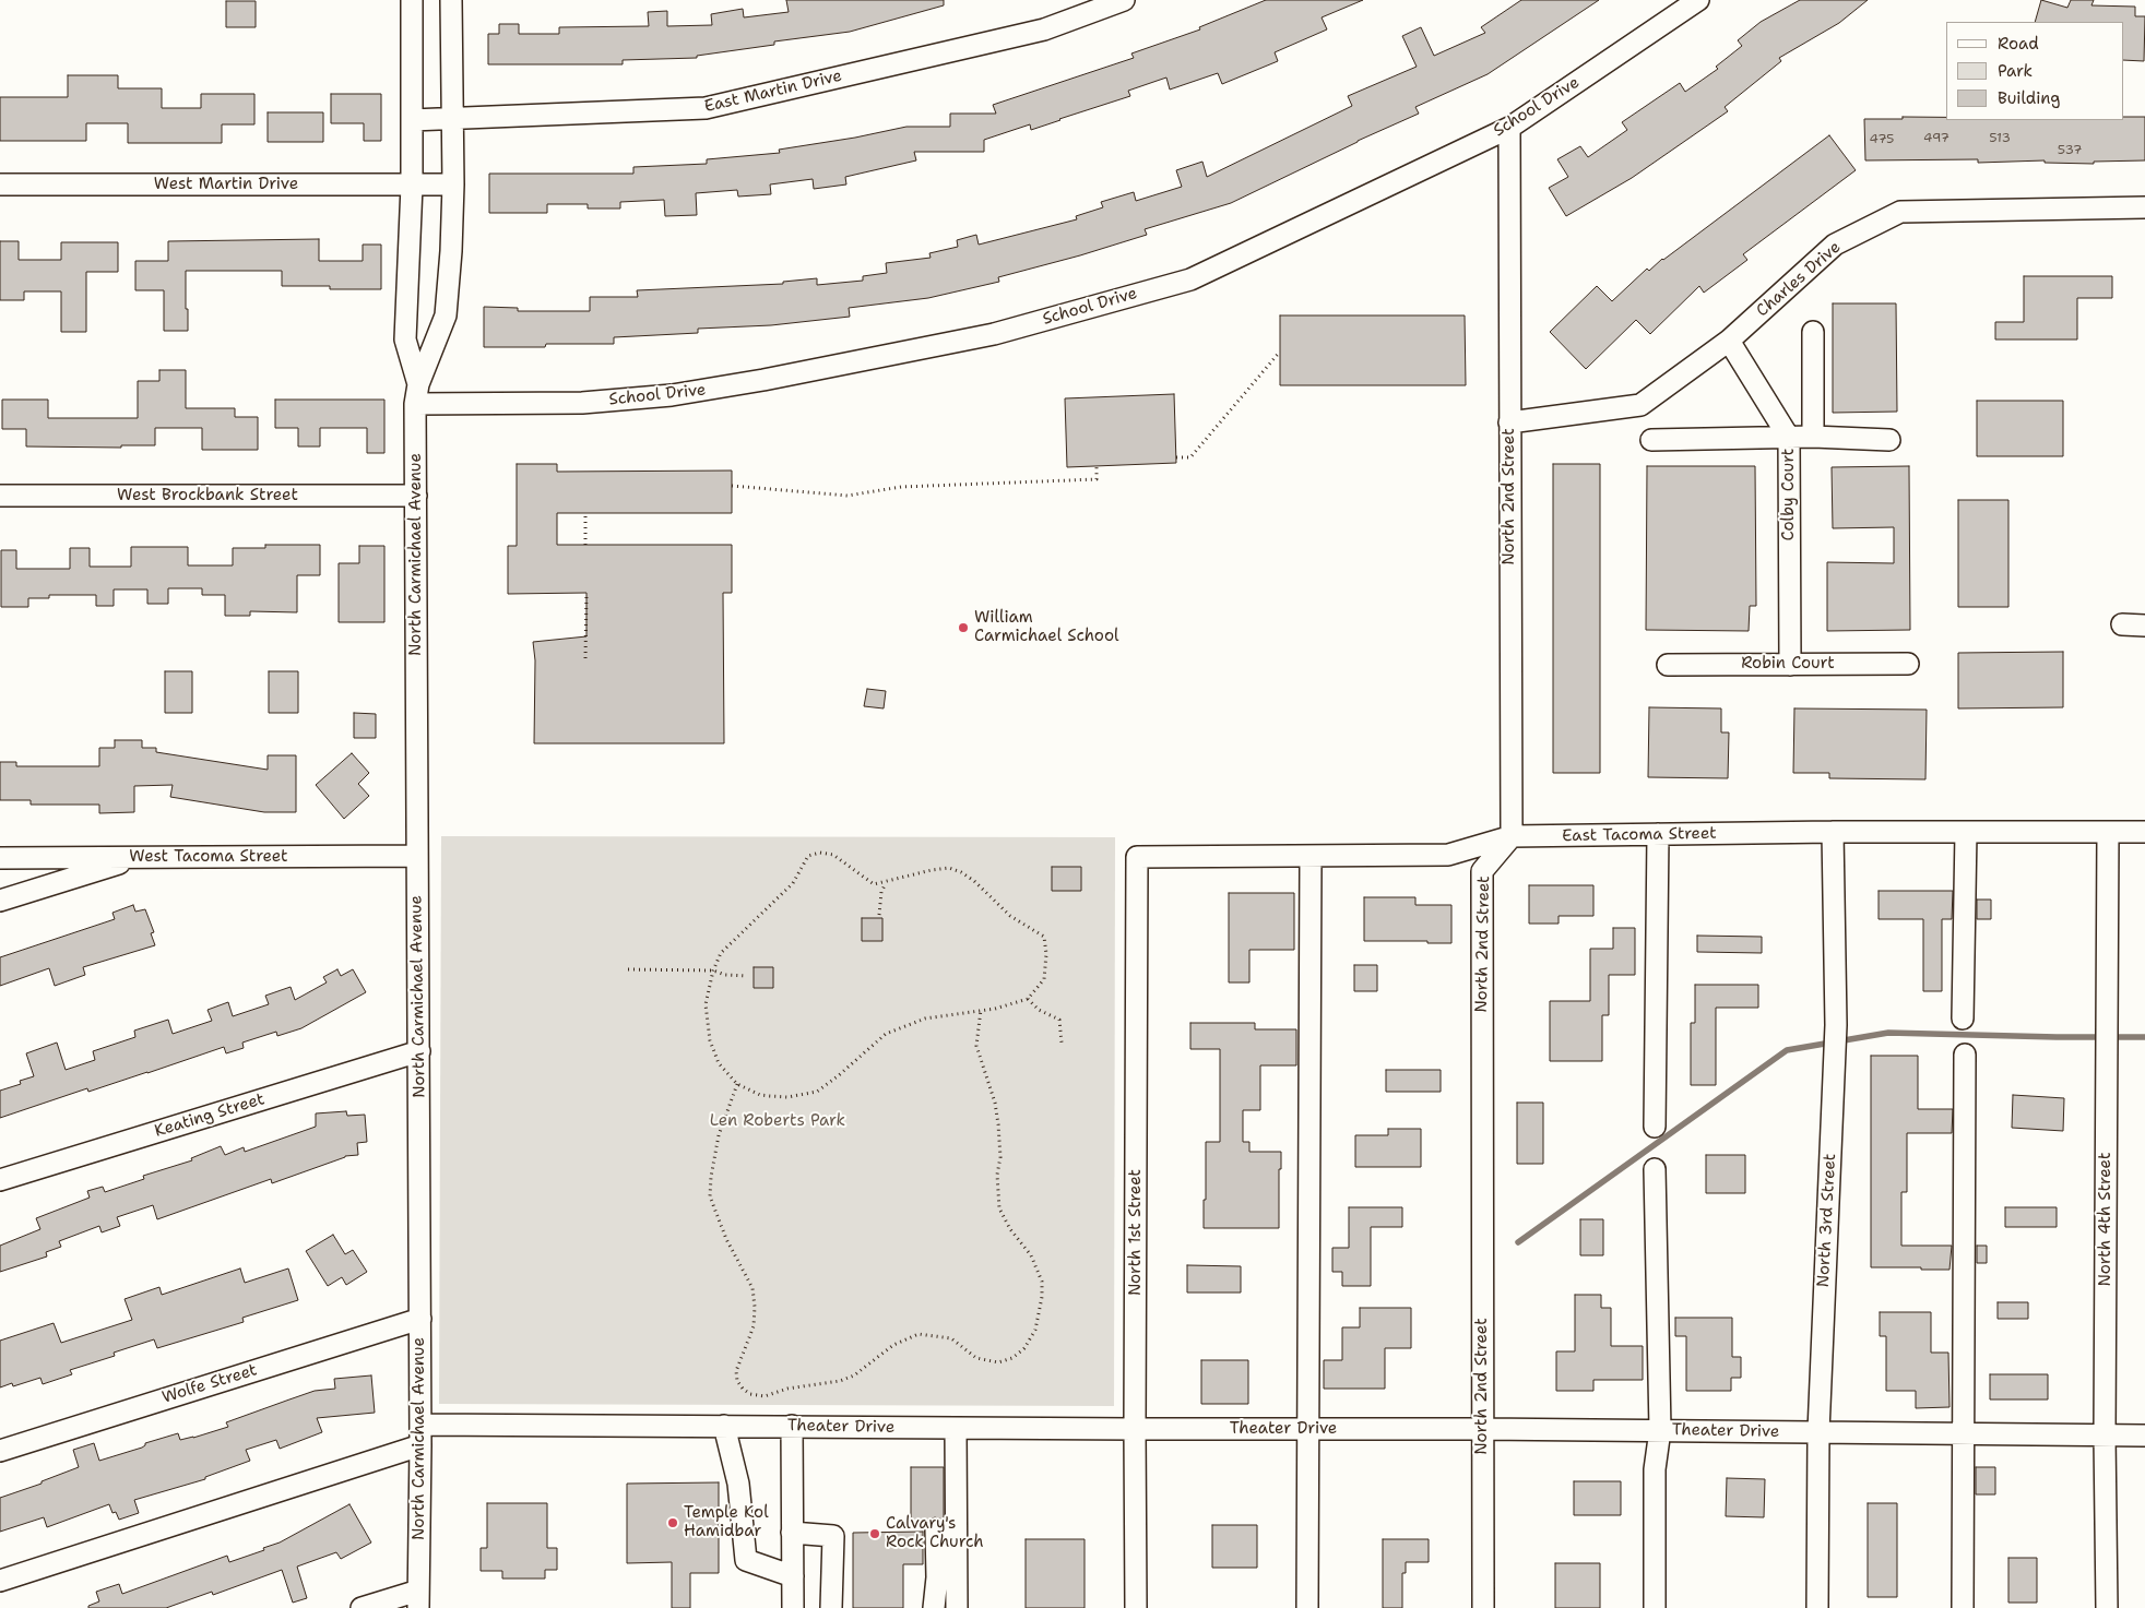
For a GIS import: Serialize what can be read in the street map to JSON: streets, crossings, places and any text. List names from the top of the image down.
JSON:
{
  "streets": {
    "street": [
      "East Martin Drive",
      "School Drive",
      "West Martin Drive",
      "Charles Drive",
      "Colby Court",
      "West Brockbank Street",
      "North 2nd Street",
      "North Carmichael Avenue",
      "Robin Court",
      "East Tacoma Street",
      "West Tacoma Street",
      "Keating Street",
      "North 4th Street",
      "North 3rd Street",
      "North 1st Street",
      "Wolfe Street",
      "Theater Drive"
    ]
  },
  "crossings": [
    ["East Martin Drive", "North Carmichael Avenue"],
    ["School Drive", "North 2nd Street"],
    ["School Drive", "North Carmichael Avenue"],
    ["West Martin Drive", "North Carmichael Avenue"],
    ["Charles Drive", "Colby Court"],
    ["Charles Drive", "North 2nd Street"],
    ["Colby Court", "Robin Court"],
    ["West Brockbank Street", "North Carmichael Avenue"],
    ["North 2nd Street", "East Tacoma Street"],
    ["North 2nd Street", "Theater Drive"],
    ["North Carmichael Avenue", "West Tacoma Street"],
    ["North Carmichael Avenue", "Keating Street"],
    ["North Carmichael Avenue", "Wolfe Street"],
    ["North Carmichael Avenue", "Theater Drive"],
    ["East Tacoma Street", "North 4th Street"],
    ["East Tacoma Street", "North 3rd Street"],
    ["East Tacoma Street", "North 1st Street"],
    ["North 4th Street", "Theater Drive"],
    ["North 3rd Street", "Theater Drive"],
    ["North 1st Street", "Theater Drive"]
  ],
  "parks": ["Len Roberts Park"],
  "places": ["William Carmichael School", "Temple Kol Hamidbar", "Calvary's Rock Church"],
  "house_numbers": [
    "497",
    "513",
    "475",
    "537"
  ],
  "legend": ["Road", "Park", "Building"]
}
